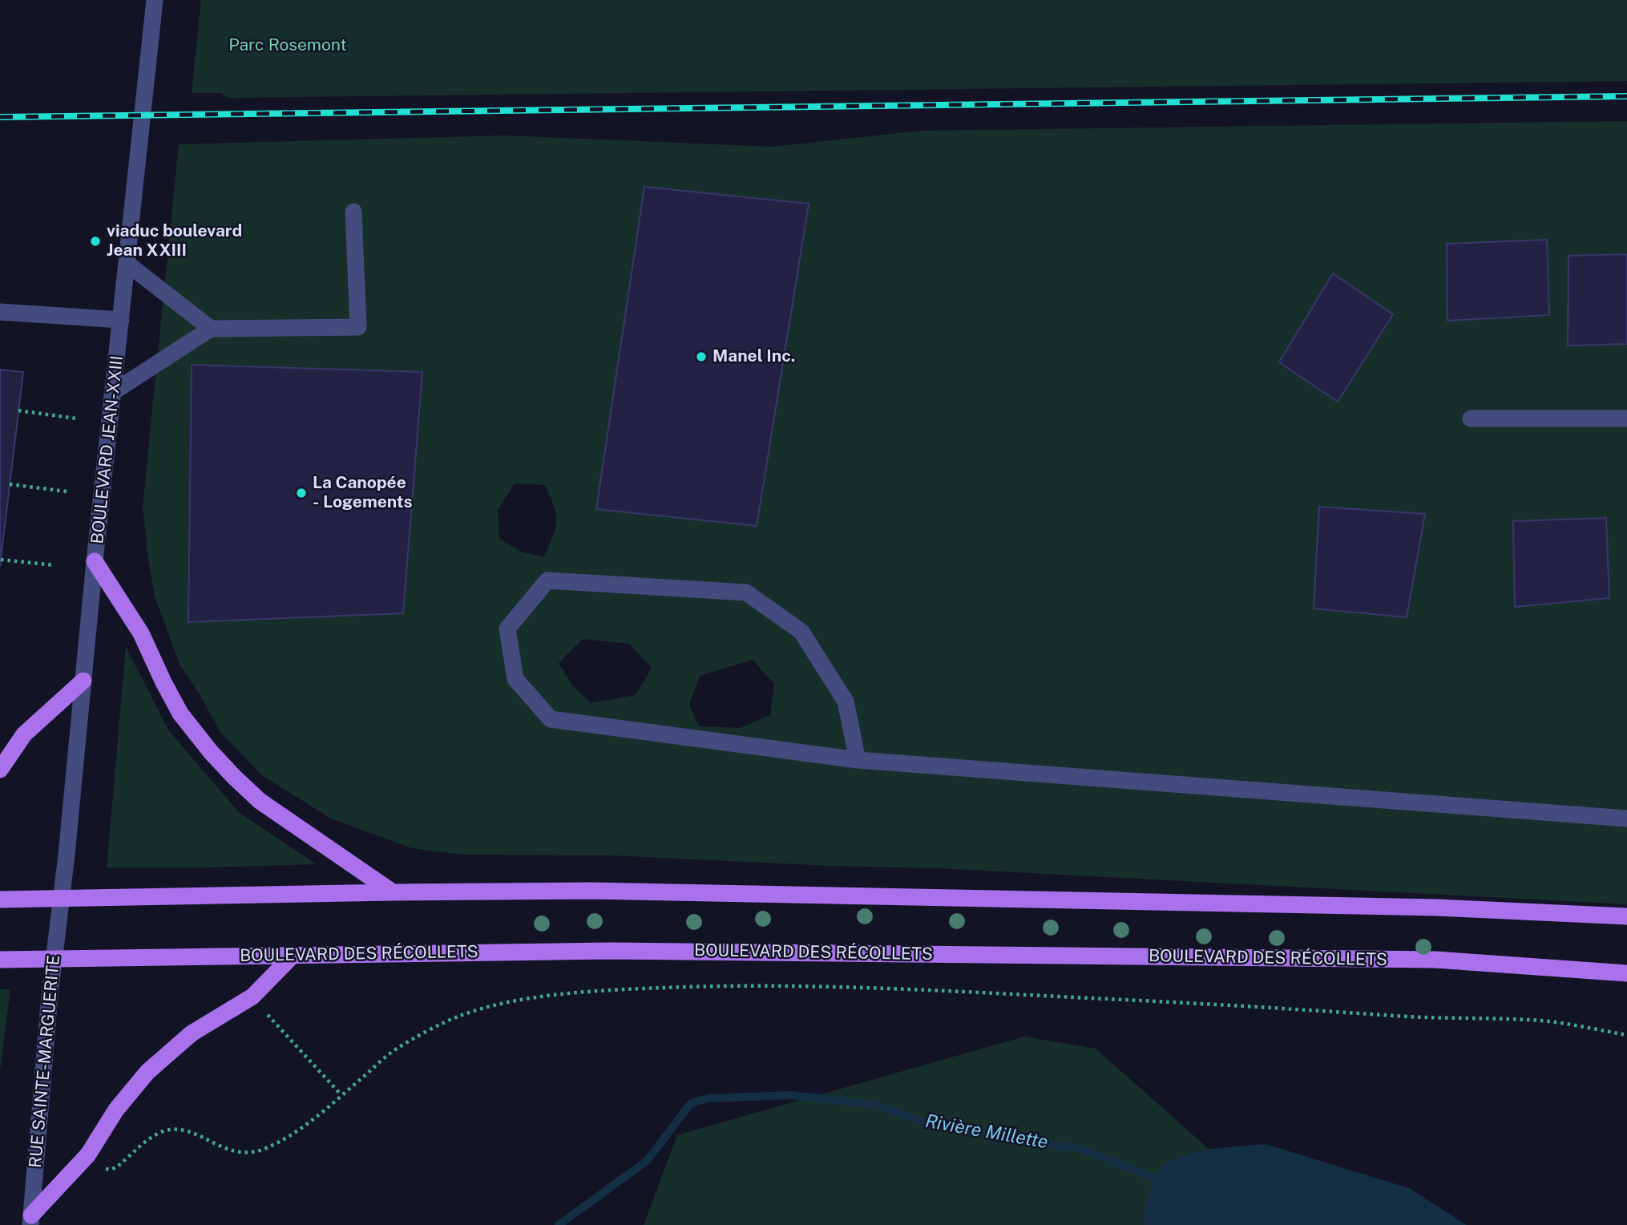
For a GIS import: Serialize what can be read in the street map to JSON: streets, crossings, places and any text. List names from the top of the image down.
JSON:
{
  "streets": {
    "main road": ["BOULEVARD DES RÉCOLLETS"],
    "street": ["BOULEVARD JEAN-XXIII", "RUE SAINTE-MARGUERITE"]
  },
  "crossings": [
    ["BOULEVARD JEAN-XXIII", "RUE SAINTE-MARGUERITE"],
    ["BOULEVARD DES RÉCOLLETS", "RUE SAINTE-MARGUERITE"]
  ],
  "water": ["Rivière Millette"],
  "parks": ["Parc Rosemont"],
  "places": ["viaduc boulevard Jean XXIII", "Manel Inc.", "La Canopée - Logements"]
}
